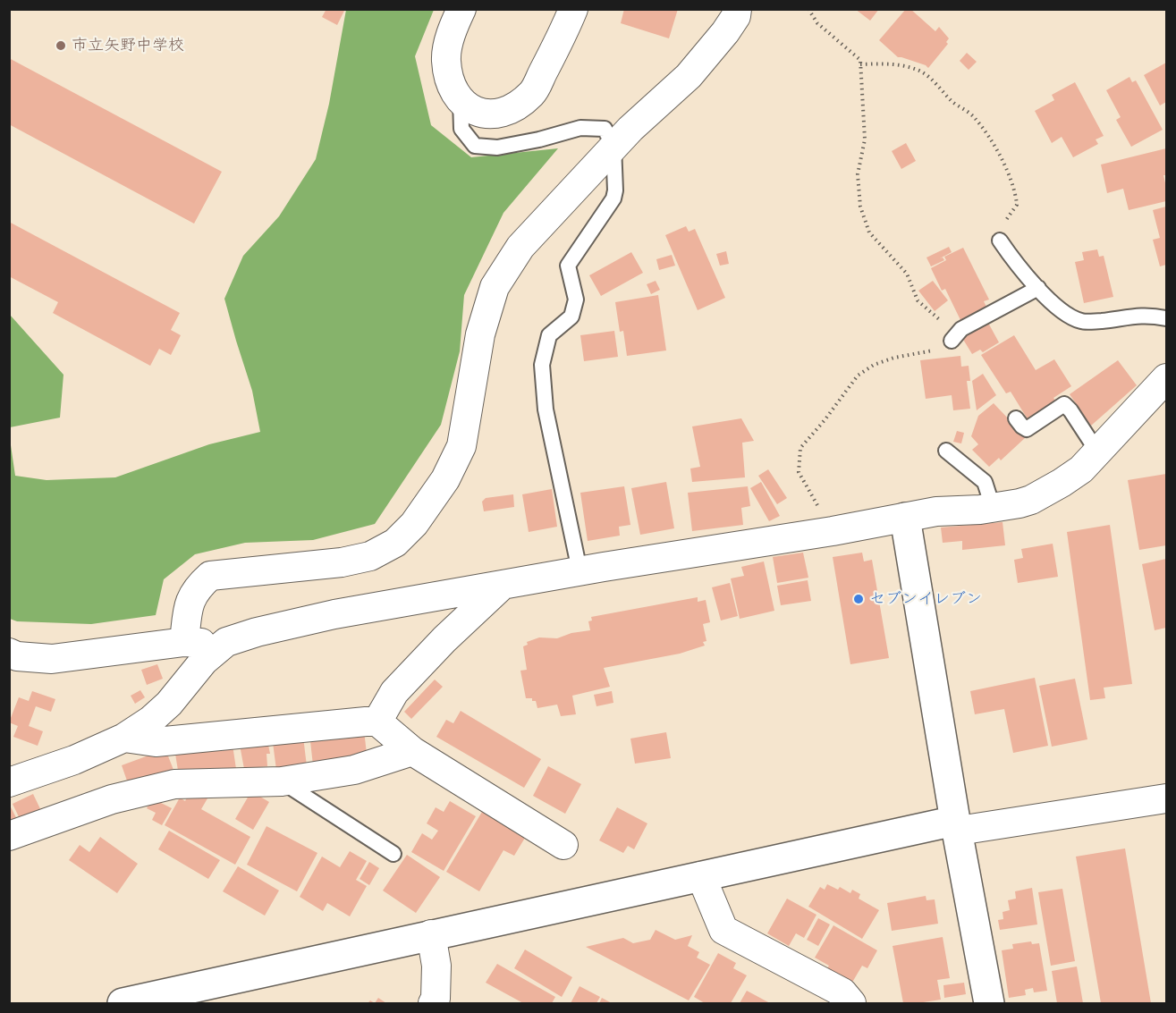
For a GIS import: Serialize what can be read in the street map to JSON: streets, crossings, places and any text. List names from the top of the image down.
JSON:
{
  "places": ["市立矢野中学校", "セブンイレブン"]
}
